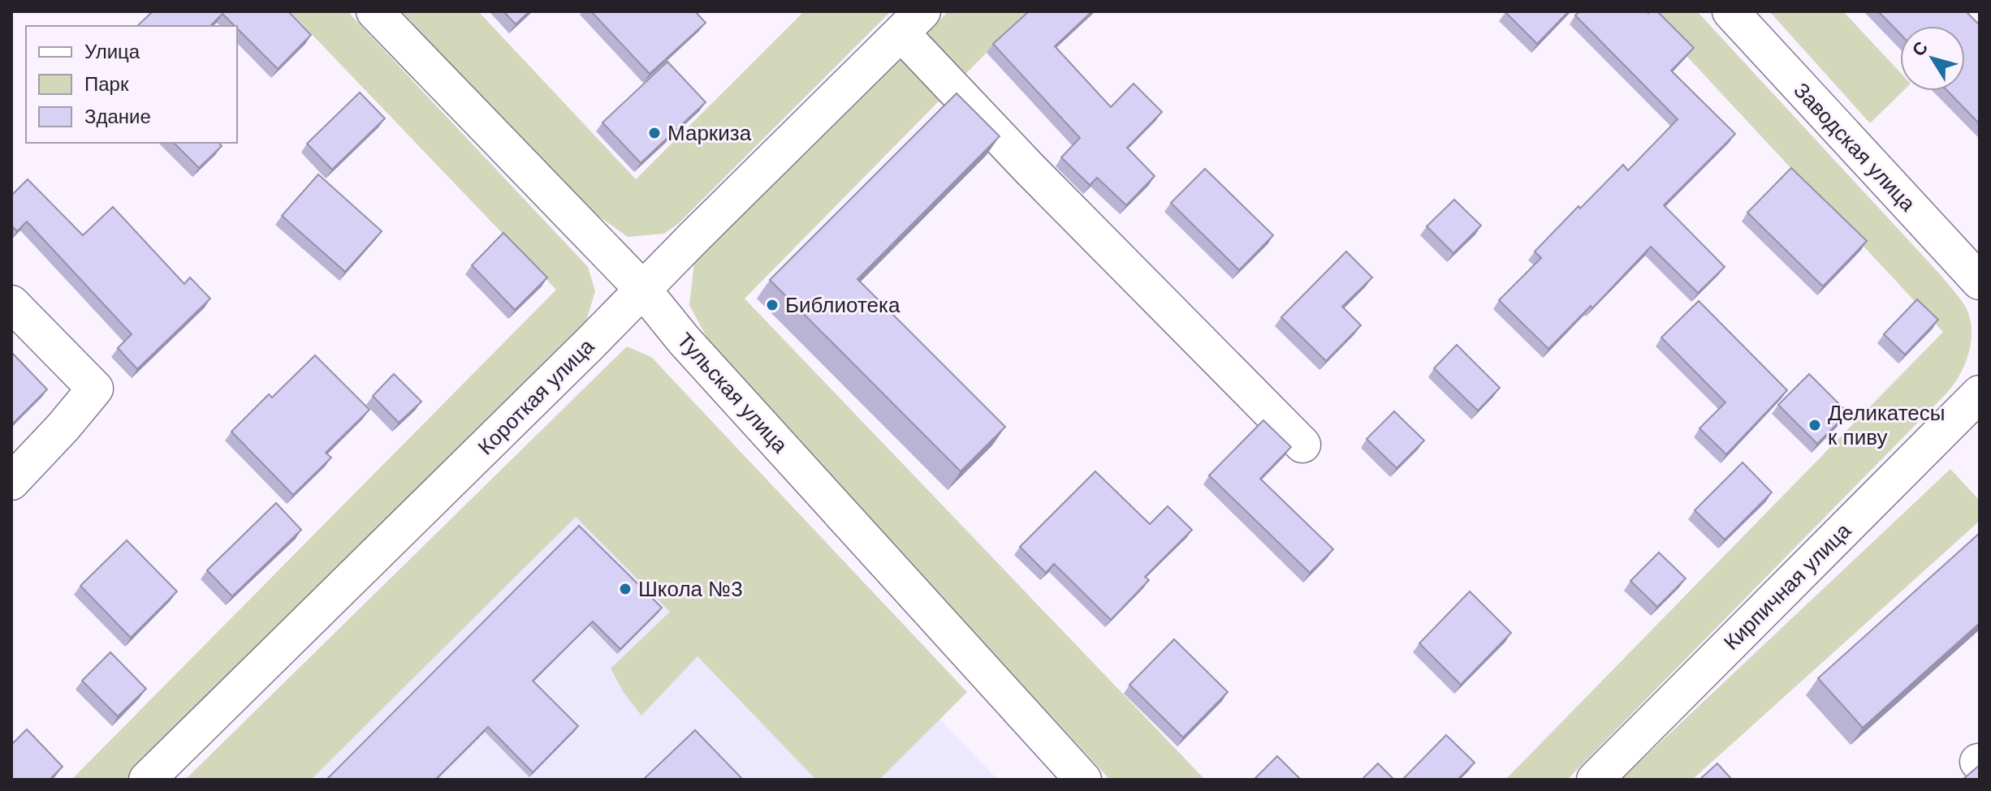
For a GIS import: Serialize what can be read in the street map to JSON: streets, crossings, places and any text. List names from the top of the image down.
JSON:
{
  "streets": {
    "street": [
      "Заводская улица",
      "Тульская улица",
      "Короткая улица",
      "Кирпичная улица"
    ]
  },
  "crossings": [
    ["Тульская улица", "Короткая улица"]
  ],
  "places": [
    "Маркиза",
    "Библиотека",
    "Деликатесы к пиву",
    "Школа №3"
  ],
  "legend": ["Улица", "Парк", "Здание"],
  "north": "top left"
}
